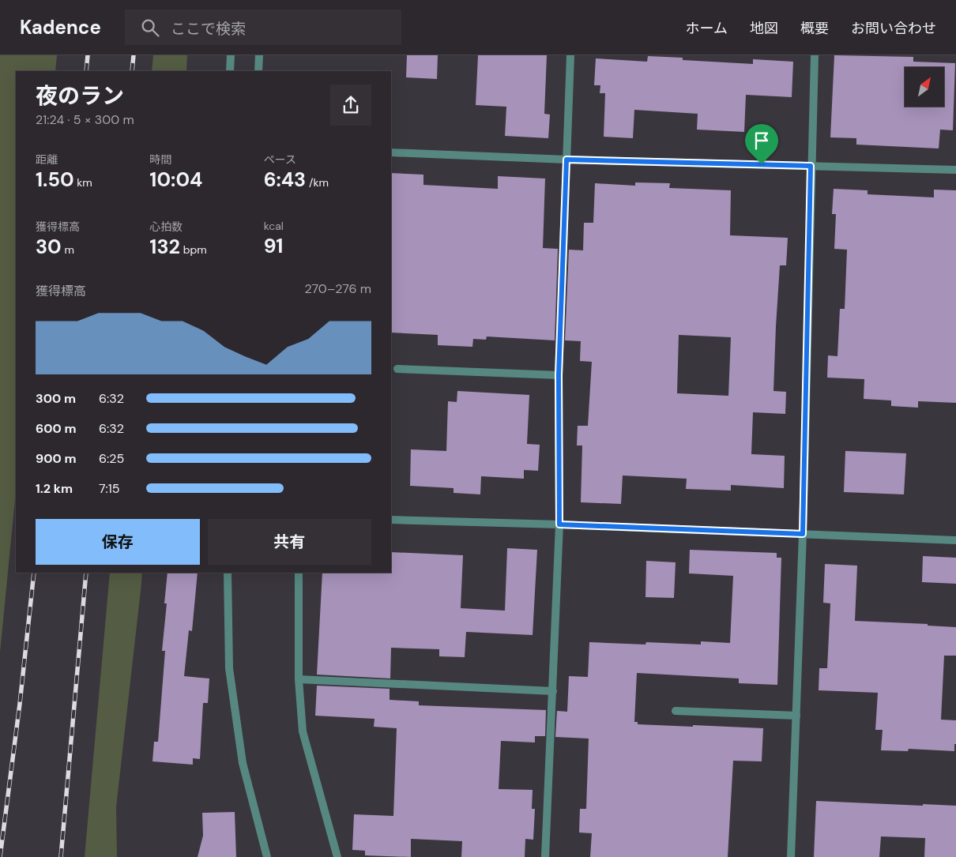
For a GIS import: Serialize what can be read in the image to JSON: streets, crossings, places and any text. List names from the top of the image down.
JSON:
{
  "north": "top right",
  "page": {
    "header": "Kadence",
    "search": "ここで検索",
    "nav": [
      "ホーム",
      "地図",
      "概要",
      "お問い合わせ"
    ],
    "heading": ["夜のラン", "21:24 · 5 × 300 m"],
    "stats": [
      ["距離", "1.50 km"],
      ["時間", "10:04"],
      ["ペース", "6:43 /km"],
      ["獲得標高", "30 m"],
      ["心拍数", "132 bpm"],
      ["kcal", "91"]
    ],
    "chart": ["獲得標高", "270–276 m"],
    "list": [
      {
        "name": "300 m",
        "note": "6:32"
      },
      {
        "name": "600 m",
        "note": "6:32"
      },
      {
        "name": "900 m",
        "note": "6:25"
      },
      {
        "name": "1.2 km",
        "note": "7:15"
      }
    ],
    "buttons": ["保存", "共有"]
  }
}
